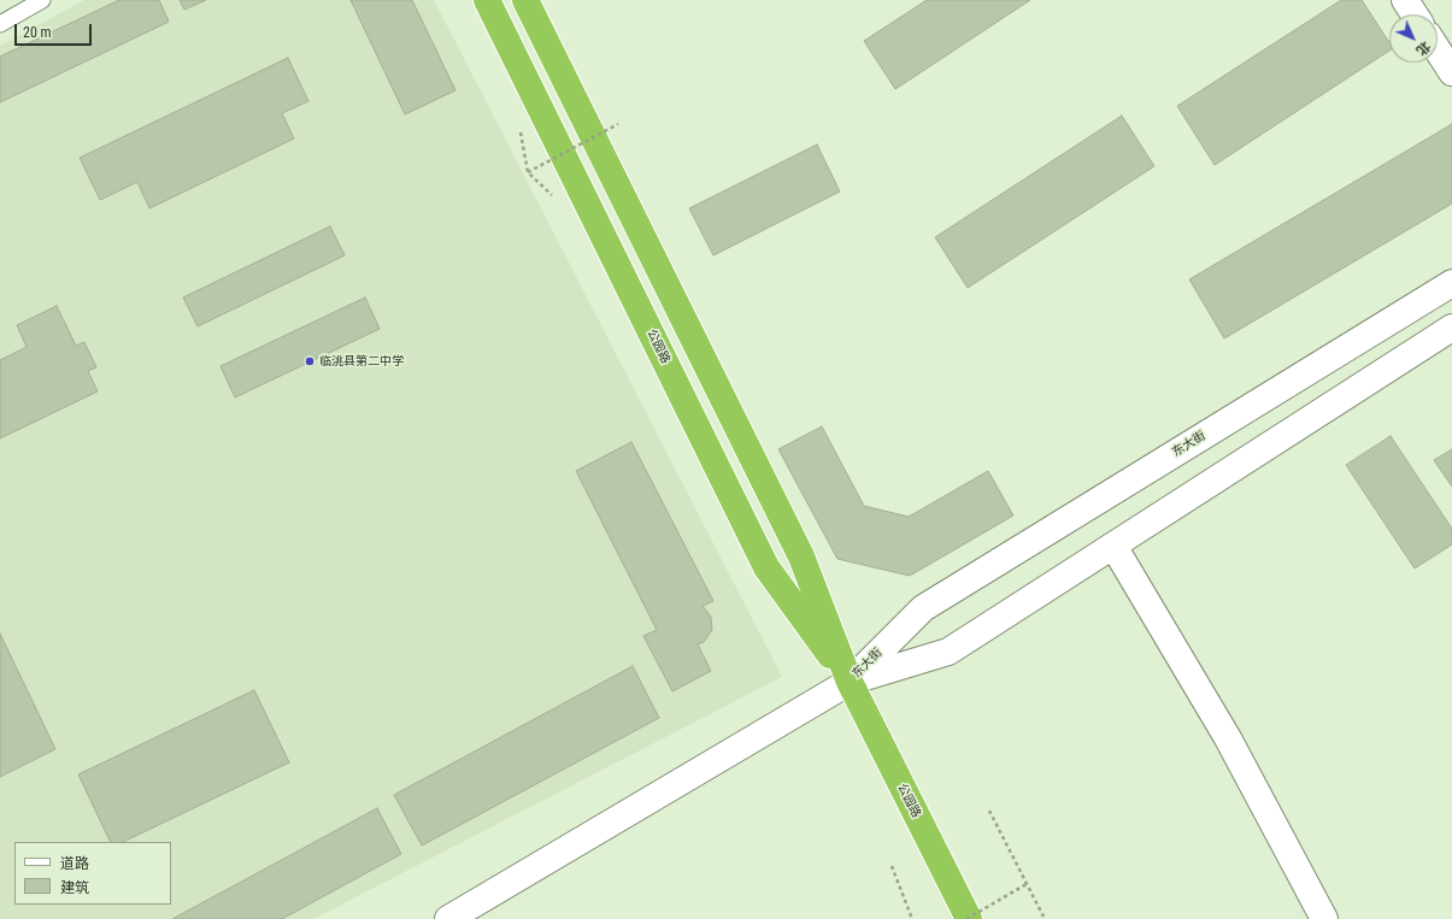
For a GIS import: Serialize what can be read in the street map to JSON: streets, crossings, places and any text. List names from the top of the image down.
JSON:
{
  "streets": {
    "highway": ["公园路"],
    "main road": ["东大街"]
  },
  "crossings": [
    ["公园路", "东大街"]
  ],
  "places": ["临洮县第二中学"],
  "legend": ["道路", "建筑"],
  "scale_bar": "20 m",
  "north": "bottom right"
}
